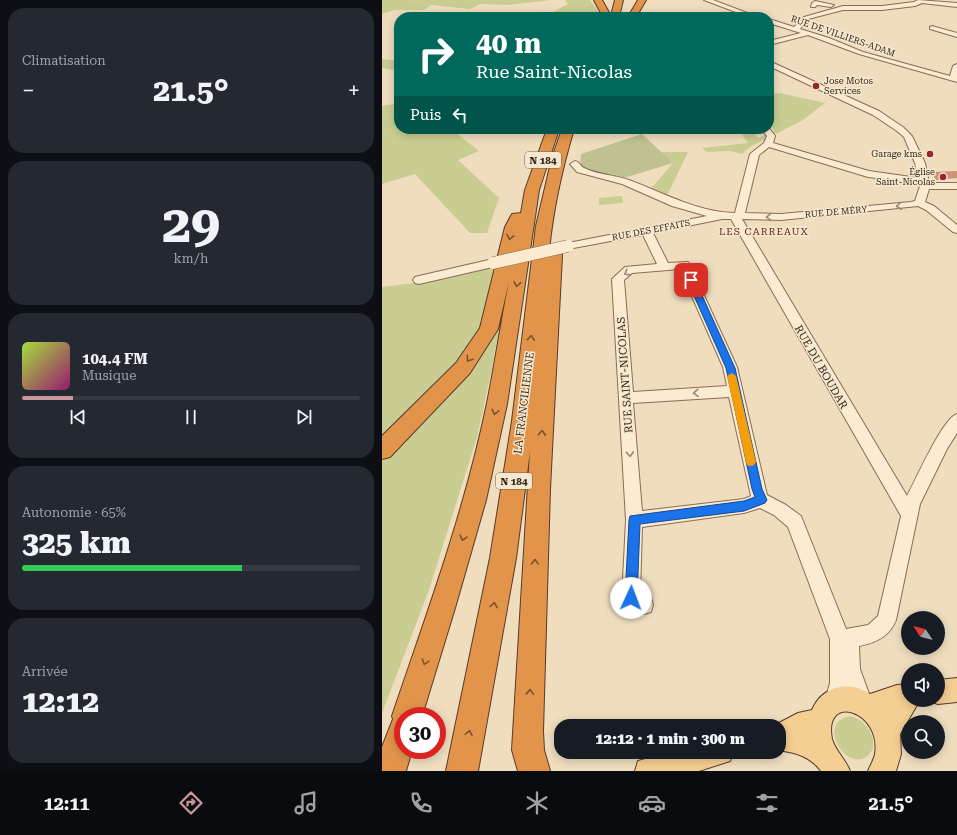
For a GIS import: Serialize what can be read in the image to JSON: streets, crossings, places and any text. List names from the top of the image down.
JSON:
{
  "streets": {
    "highway": ["N 184", "LA FRANCILIENNE"],
    "street": [
      "RUE DE VILLIERS-ADAM",
      "RUE DE MÉRY",
      "RUE DES EFFAITS",
      "RUE DU BOUDAR",
      "RUE SAINT-NICOLAS"
    ]
  },
  "crossings": [
    ["RUE DE MÉRY", "RUE DES EFFAITS"],
    ["RUE DE MÉRY", "RUE DU BOUDAR"],
    ["RUE DES EFFAITS", "RUE DU BOUDAR"]
  ],
  "districts": ["LES CARREAUX"],
  "places": ["Jose Motos Services", "Garage kms", "Église Saint-Nicolas"],
  "north": "top left",
  "page": {
    "tile": [
      "Climatisation",
      ["29", "km/h"],
      ["Autonomie · 65%", "325 km"],
      ["Arrivée", "12:12"]
    ],
    "turn": ["40 m", "Rue Saint-Nicolas"],
    "heat": ["−", "21.5°", "+"],
    "then": "Puis",
    "song": ["104.4 FM", "Musique"],
    "limit": "30",
    "trip": "12:12 · 1 min · 300 m",
    "tabs": ["12:11", "21.5°"]
  }
}
